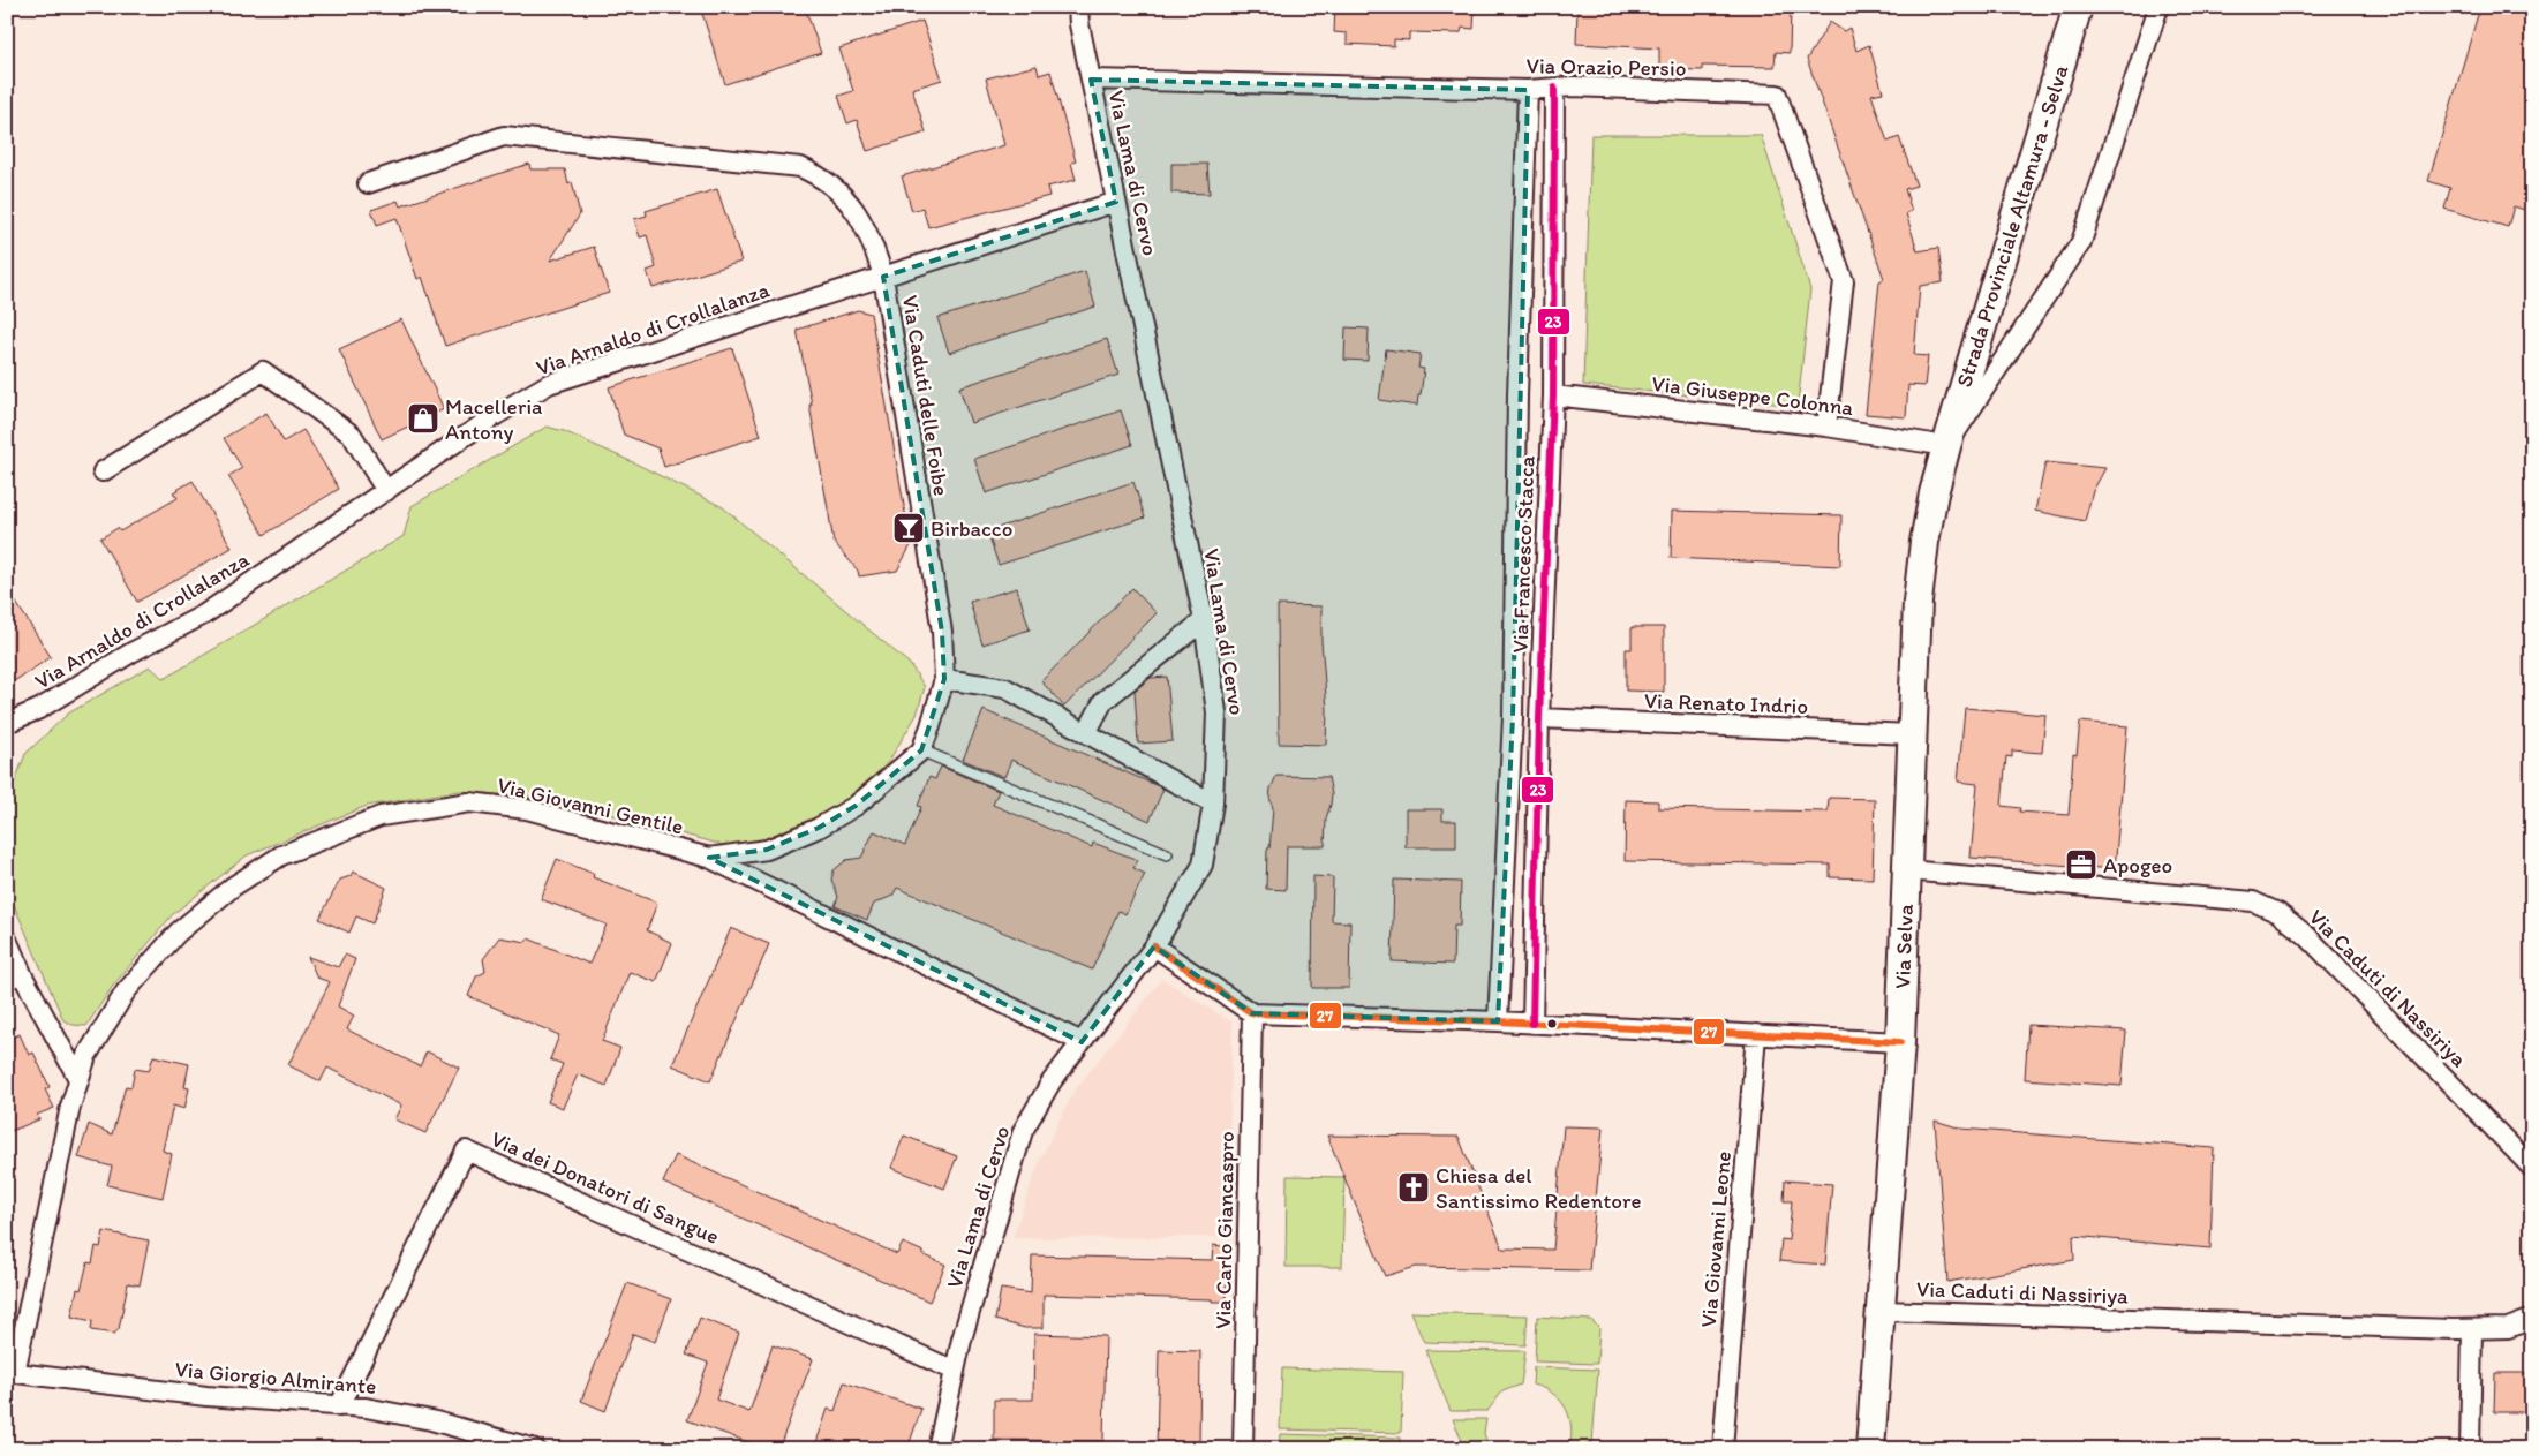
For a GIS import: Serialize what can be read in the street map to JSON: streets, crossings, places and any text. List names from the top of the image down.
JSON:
{
  "streets": {
    "street": [
      "Via Orazio Persio",
      "Via Lama di Cervo",
      "Strada Provinciale Altamura - Selva",
      "Via Arnaldo di Crollalanza",
      "Via Caduti delle Foibe",
      "Via Giuseppe Colonna",
      "Via Francesco Stacca",
      "Via Renato Indrio",
      "Via Giovanni Gentile",
      "Via Selva",
      "Via Caduti di Nassiriya",
      "Via dei Donatori di Sangue",
      "Via Carlo Giancaspro",
      "Via Giovanni Leone",
      "Via Giorgio Almirante"
    ]
  },
  "crossings": [
    ["Via Orazio Persio", "Via Lama di Cervo"],
    ["Via Orazio Persio", "Via Giuseppe Colonna"],
    ["Via Orazio Persio", "Via Francesco Stacca"],
    ["Via Lama di Cervo", "Via Arnaldo di Crollalanza"],
    ["Via Lama di Cervo", "Via Giovanni Gentile"],
    ["Via Lama di Cervo", "Via dei Donatori di Sangue"],
    ["Strada Provinciale Altamura - Selva", "Via Giuseppe Colonna"],
    ["Strada Provinciale Altamura - Selva", "Via Selva"],
    ["Via Arnaldo di Crollalanza", "Via Caduti delle Foibe"],
    ["Via Caduti delle Foibe", "Via Giovanni Gentile"],
    ["Via Giuseppe Colonna", "Via Francesco Stacca"],
    ["Via Giuseppe Colonna", "Via Selva"],
    ["Via Francesco Stacca", "Via Renato Indrio"],
    ["Via Renato Indrio", "Via Selva"],
    ["Via Giovanni Gentile", "Via Giorgio Almirante"],
    ["Via Selva", "Via Caduti di Nassiriya"],
    ["Via dei Donatori di Sangue", "Via Giorgio Almirante"]
  ],
  "places": {
    "shop": ["Macelleria Antony"],
    "bar": ["Birbacco"],
    "office": ["Apogeo"],
    "church": ["Chiesa del Santissimo Redentore"]
  },
  "lines": ["transit line 23", "transit line 27"]
}
